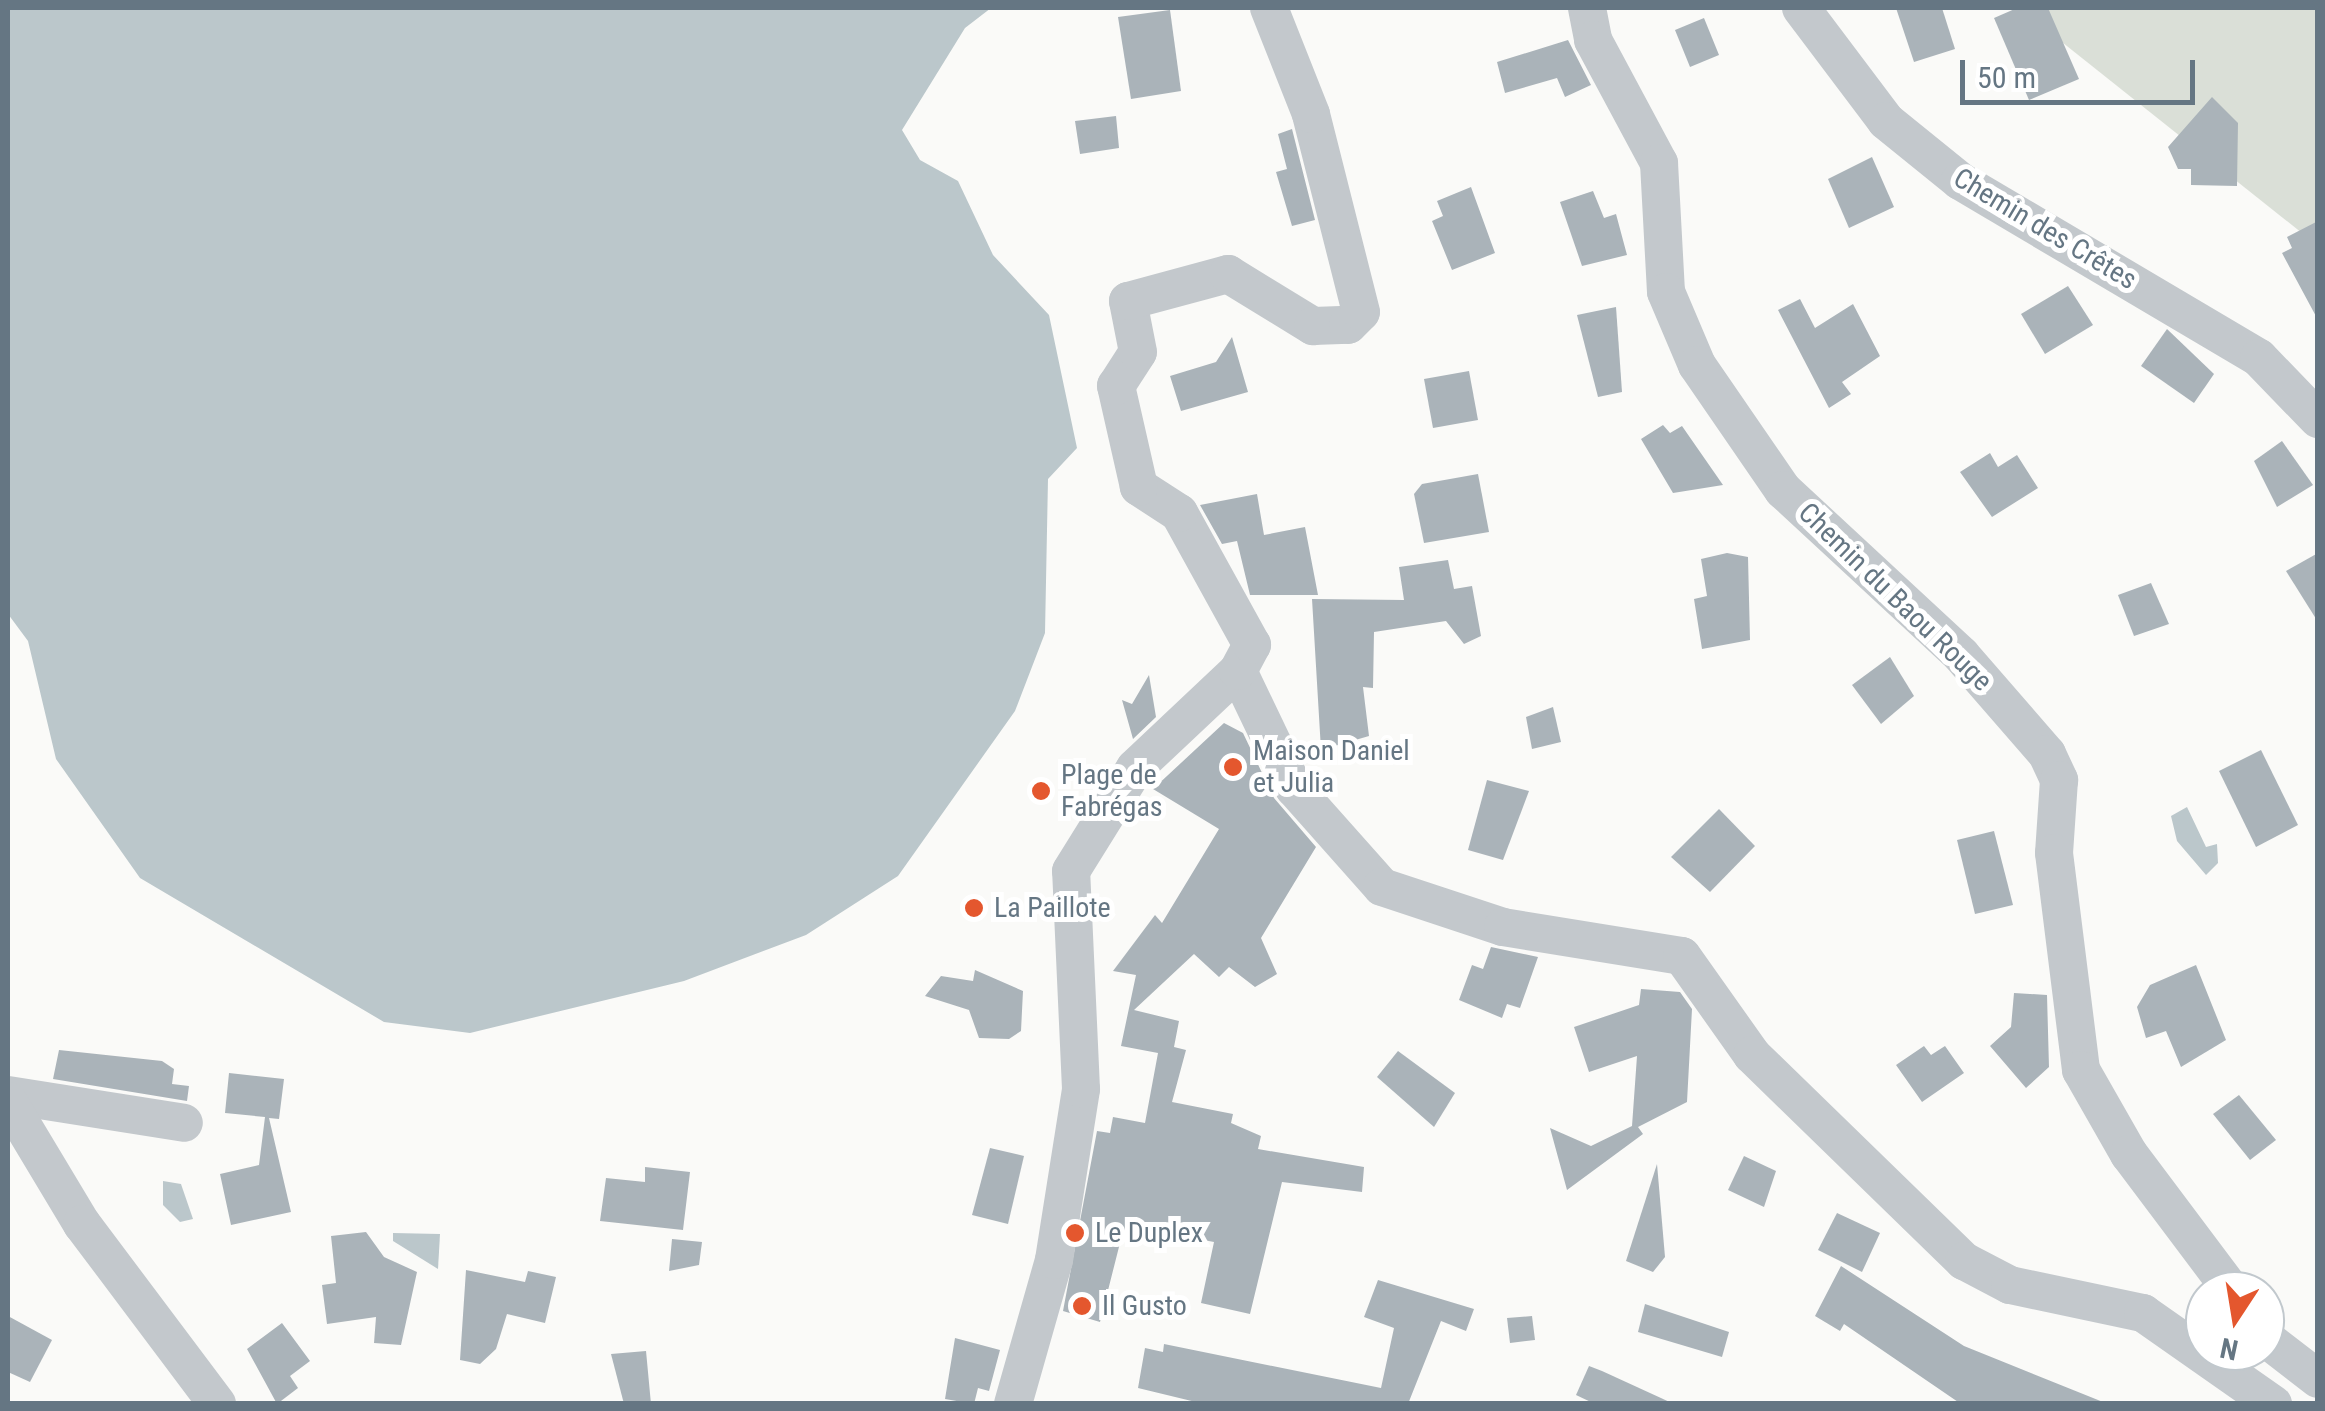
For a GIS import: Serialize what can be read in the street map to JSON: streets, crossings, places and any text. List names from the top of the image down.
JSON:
{
  "streets": {
    "street": ["Chemin des Crêtes", "Chemin du Baou Rouge"]
  },
  "places": [
    "Maison Daniel et Julia",
    "Plage de Fabrégas",
    "La Paillote",
    "Le Duplex",
    "Il Gusto"
  ],
  "scale_bar": "50 m",
  "north": "bottom"
}
